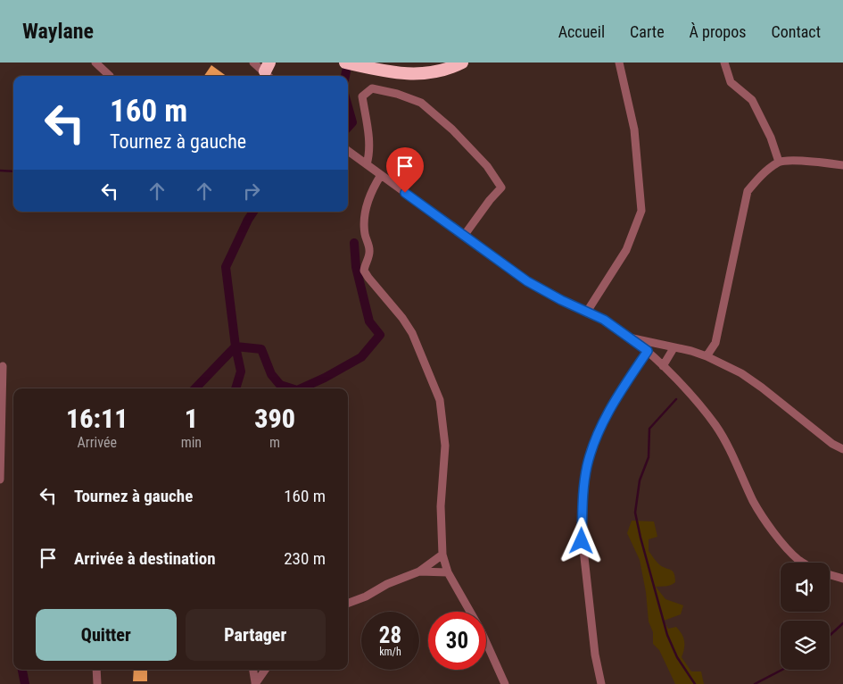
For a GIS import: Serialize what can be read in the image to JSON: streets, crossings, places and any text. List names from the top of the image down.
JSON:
{
  "page": {
    "header": "Waylane",
    "nav": [
      "Accueil",
      "Carte",
      "À propos",
      "Contact"
    ],
    "turn": ["160 m", "Tournez à gauche"],
    "eta": [
      "16:11",
      "Arrivée",
      "1",
      "min",
      "390",
      "m"
    ],
    "list": [
      {
        "name": "Tournez à gauche",
        "value": "160 m"
      },
      {
        "name": "Arrivée à destination",
        "value": "230 m"
      }
    ],
    "buttons": ["Quitter", "Partager"],
    "speed": "28 km/h",
    "limit": "30"
  }
}
